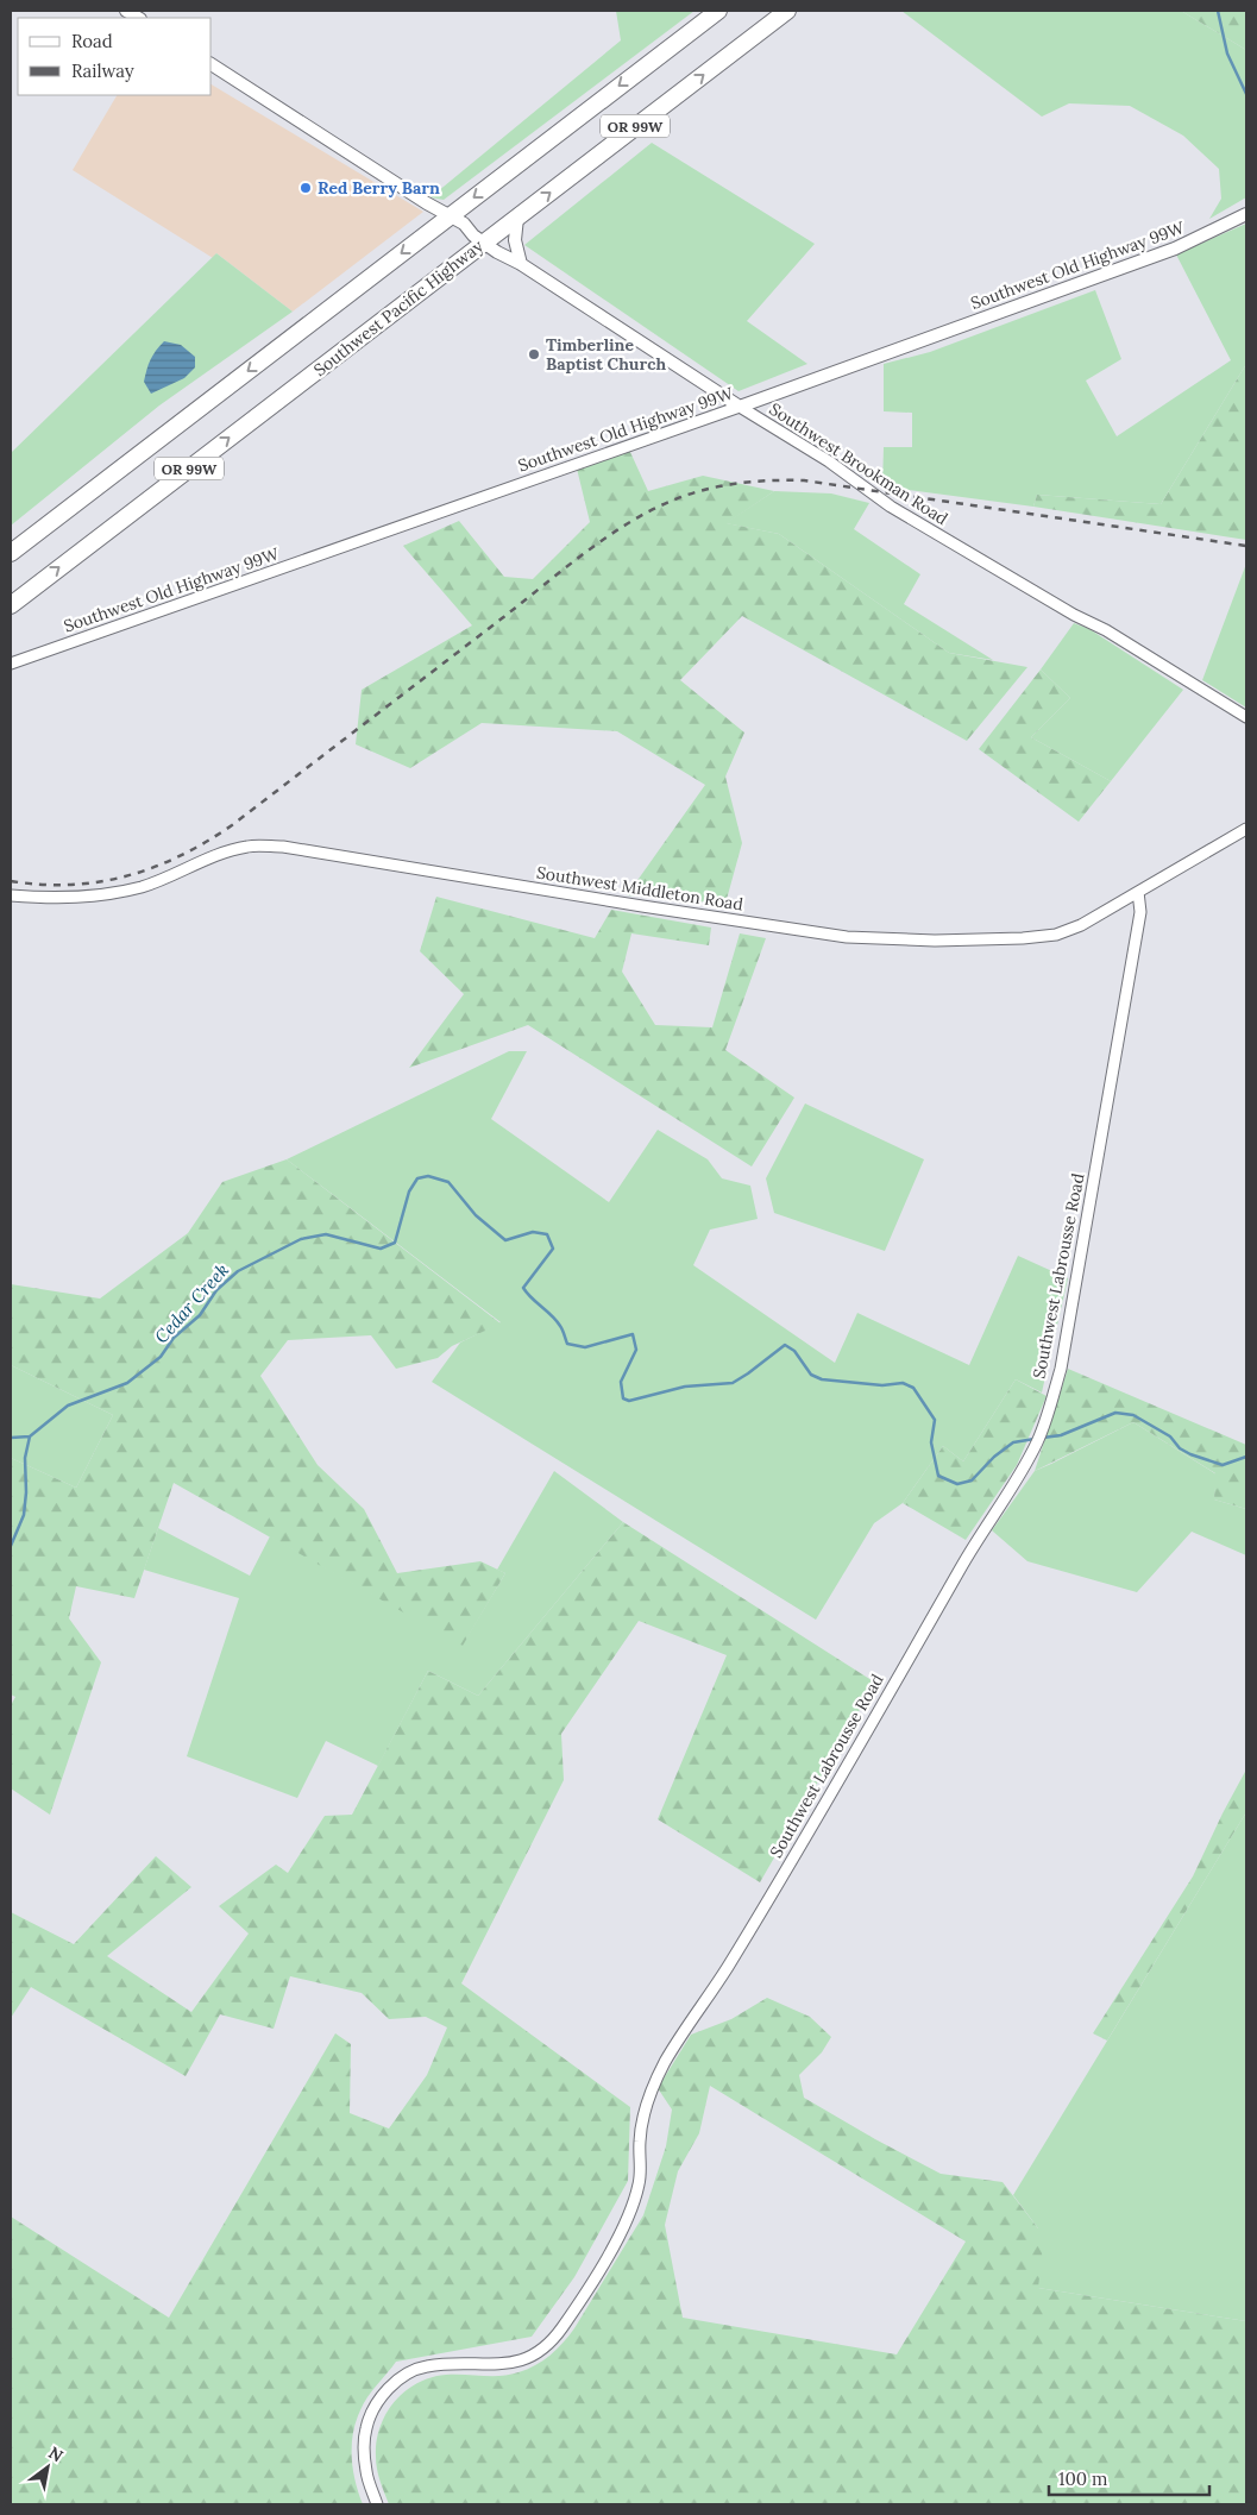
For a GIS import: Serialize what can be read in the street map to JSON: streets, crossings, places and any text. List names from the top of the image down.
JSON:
{
  "streets": {
    "highway": ["OR 99W", "Southwest Pacific Highway"],
    "street": [
      "Southwest Old Highway 99W",
      "Southwest Brookman Road",
      "Southwest Middleton Road",
      "Southwest Labrousse Road"
    ]
  },
  "crossings": [
    ["OR 99W", "Southwest Brookman Road"],
    ["Southwest Old Highway 99W", "Southwest Brookman Road"],
    ["Southwest Pacific Highway", "Southwest Brookman Road"],
    ["Southwest Middleton Road", "Southwest Labrousse Road"]
  ],
  "water": ["Cedar Creek"],
  "places": ["Red Berry Barn", "Timberline Baptist Church"],
  "legend": ["Road", "Railway"],
  "scale_bar": "100 m",
  "north": "top right"
}
